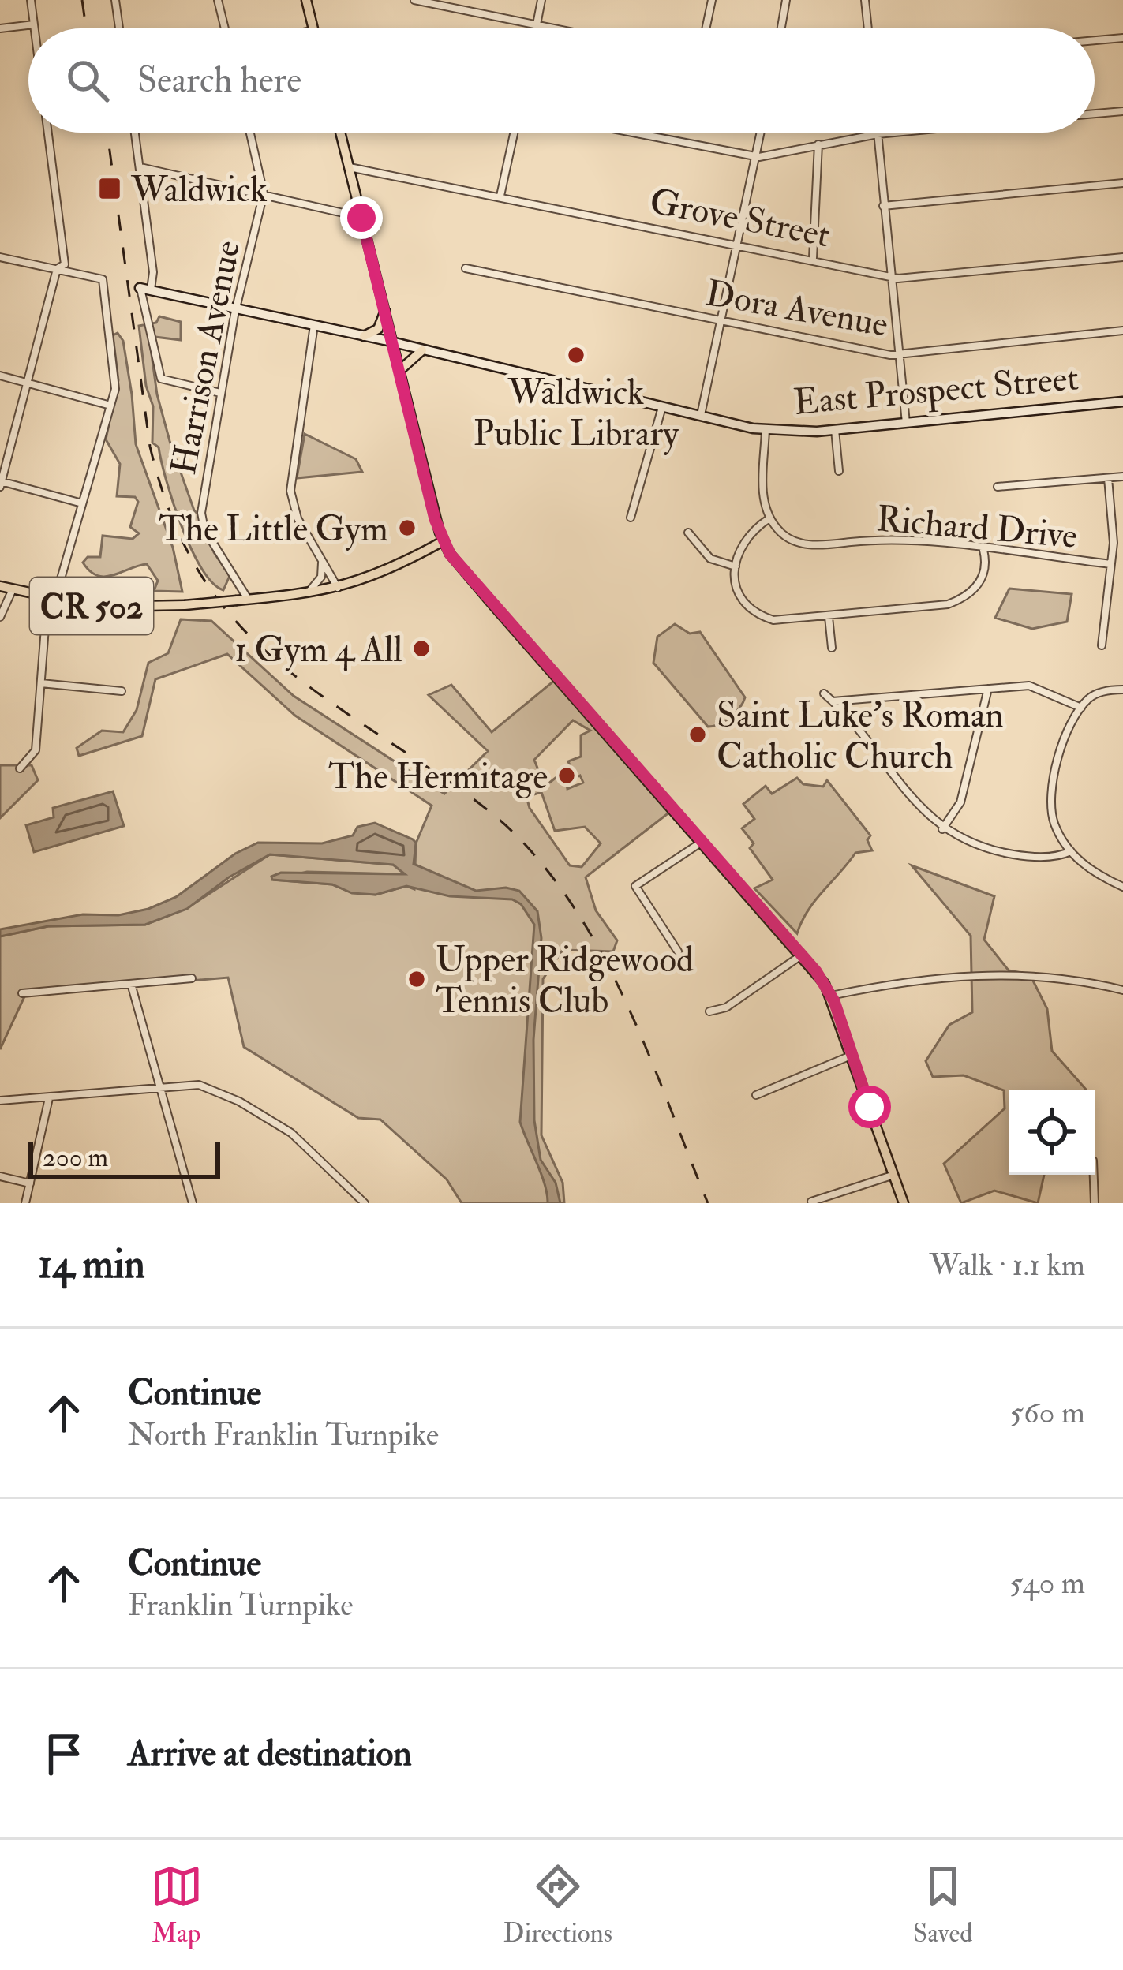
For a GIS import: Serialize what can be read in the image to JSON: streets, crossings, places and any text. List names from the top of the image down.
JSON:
{
  "streets": {
    "main road": ["CR 502"],
    "street": [
      "Grove Street",
      "Dora Avenue",
      "Harrison Avenue",
      "East Prospect Street",
      "Richard Drive"
    ]
  },
  "crossings": [
    ["Harrison Avenue", "East Prospect Street"],
    ["Harrison Avenue", "CR 502"]
  ],
  "places": {
    "transit": ["Waldwick"],
    "other": [
      "Waldwick Public Library",
      "The Little Gym",
      "1 Gym 4 All",
      "Saint Luke's Roman Catholic Church",
      "The Hermitage",
      "Upper Ridgewood Tennis Club"
    ]
  },
  "scale_bar": "200 m",
  "page": {
    "search": "Search here",
    "scale": "200 m",
    "heading": ["14 min", "Walk · 1.1 km"],
    "list": [
      ["Continue", "North Franklin Turnpike", "560 m"],
      ["Continue", "Franklin Turnpike", "540 m"],
      "Arrive at destination"
    ],
    "nav": ["Map", "Directions", "Saved"]
  }
}
